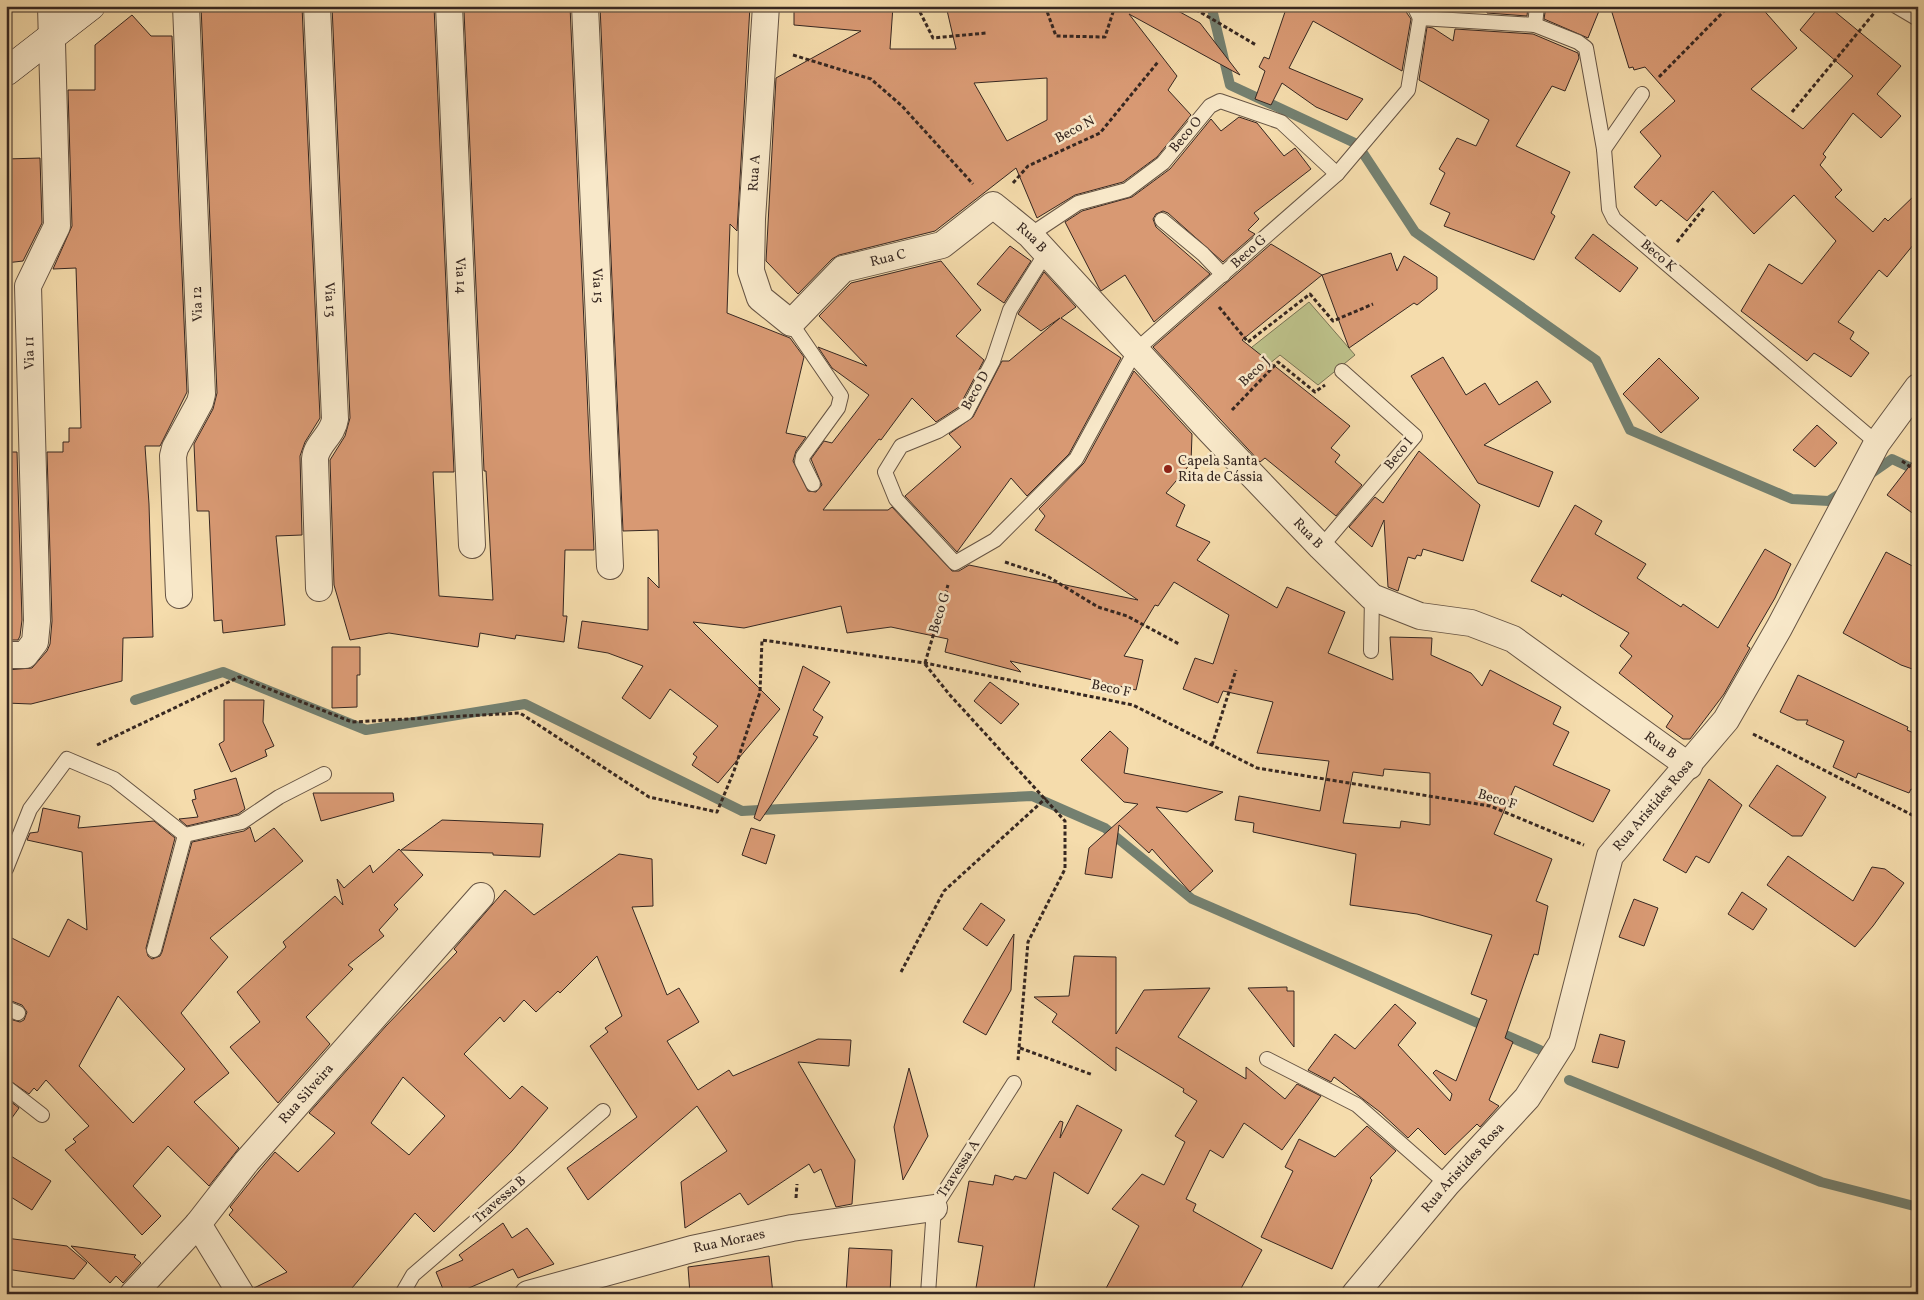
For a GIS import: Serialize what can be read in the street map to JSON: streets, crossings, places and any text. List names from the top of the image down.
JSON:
{
  "streets": {
    "street": [
      "Rua A",
      "Rua B",
      "Rua C",
      "Via 14",
      "Via 15",
      "Via 13",
      "Via 12",
      "Via 11",
      "Rua Aristides Rosa",
      "Rua Silveira",
      "Rua Moraes"
    ],
    "lane": [
      "Beco O",
      "Beco G",
      "Beco K",
      "Beco D",
      "Beco I",
      "Travessa A",
      "Travessa B"
    ],
    "path": ["Beco N", "Beco J", "Beco F"]
  },
  "crossings": [
    ["Beco N", "Rua B"],
    ["Beco N", "Rua C"],
    ["Beco O", "Rua B"],
    ["Beco O", "Beco G"],
    ["Beco O", "Beco D"],
    ["Rua A", "Rua C"],
    ["Rua B", "Beco G"],
    ["Rua B", "Rua C"],
    ["Rua B", "Beco J"],
    ["Rua B", "Beco D"],
    ["Rua B", "Beco I"],
    ["Rua B", "Rua Aristides Rosa"],
    ["Beco G", "Beco K"],
    ["Beco G", "Beco D"],
    ["Beco G", "Beco F"],
    ["Beco K", "Rua Aristides Rosa"],
    ["Beco J", "Beco I"],
    ["Beco F", "Rua Aristides Rosa"],
    ["Travessa A", "Rua Moraes"]
  ],
  "places": ["Capela Santa Rita de Cássia"]
}
